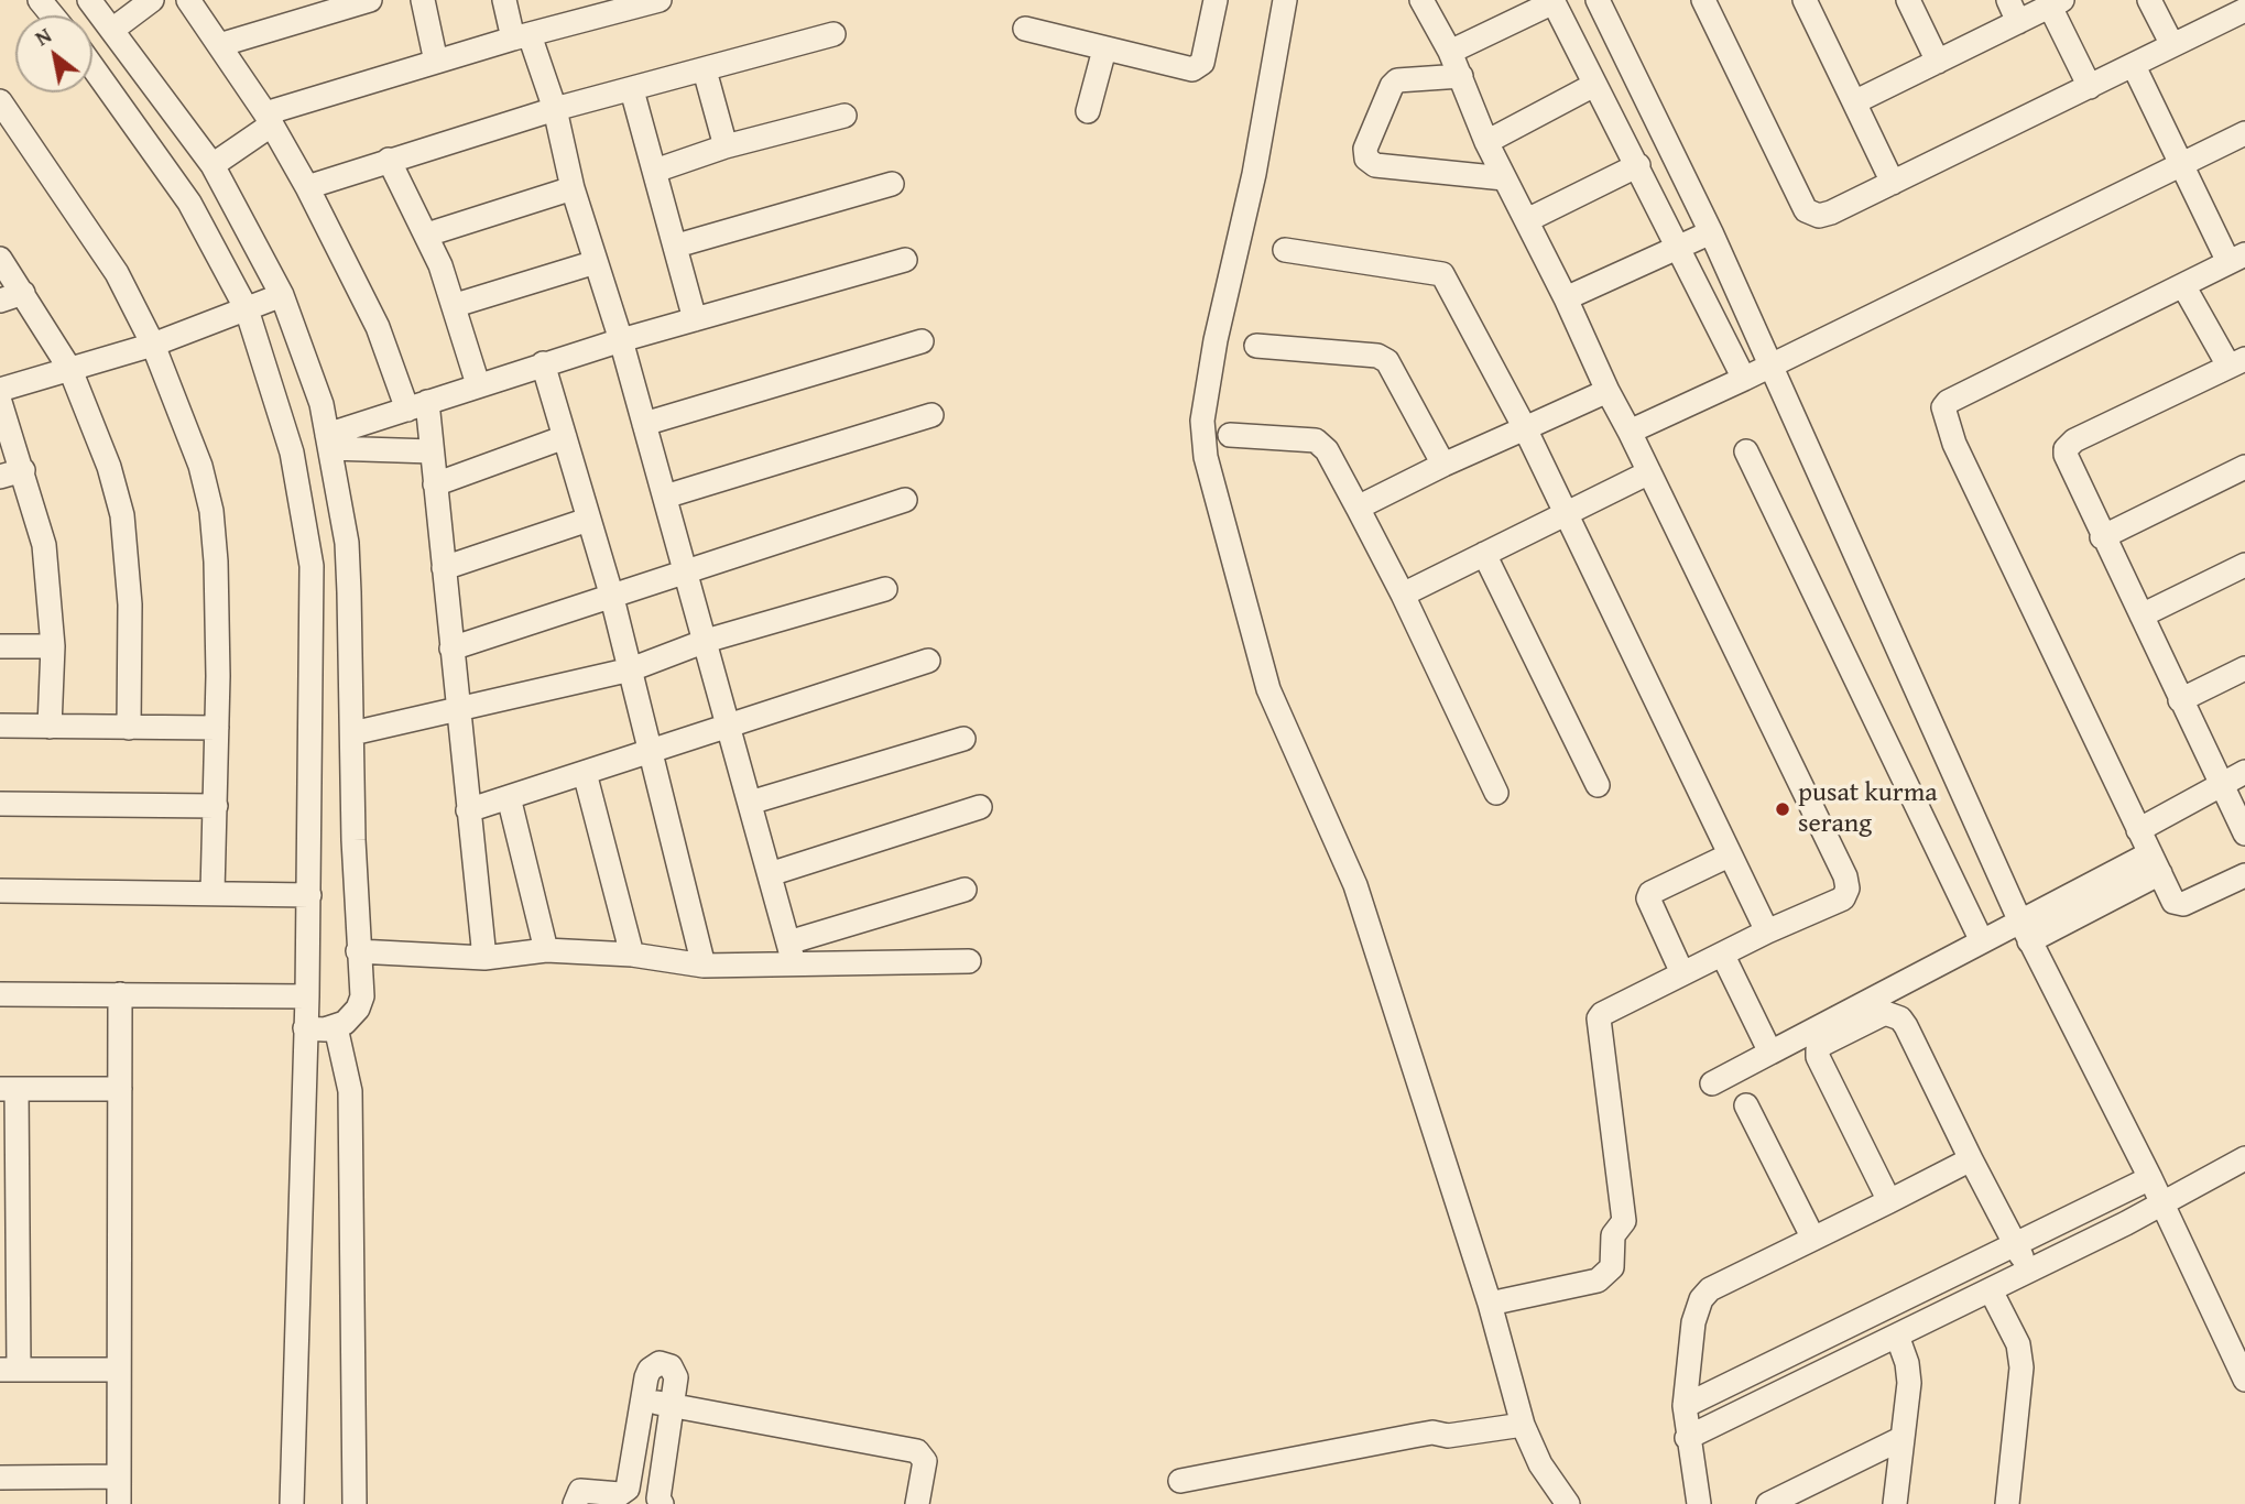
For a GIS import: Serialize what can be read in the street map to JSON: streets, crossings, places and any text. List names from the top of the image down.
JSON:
{
  "places": ["pusat kurma serang"],
  "north": "top left"
}
